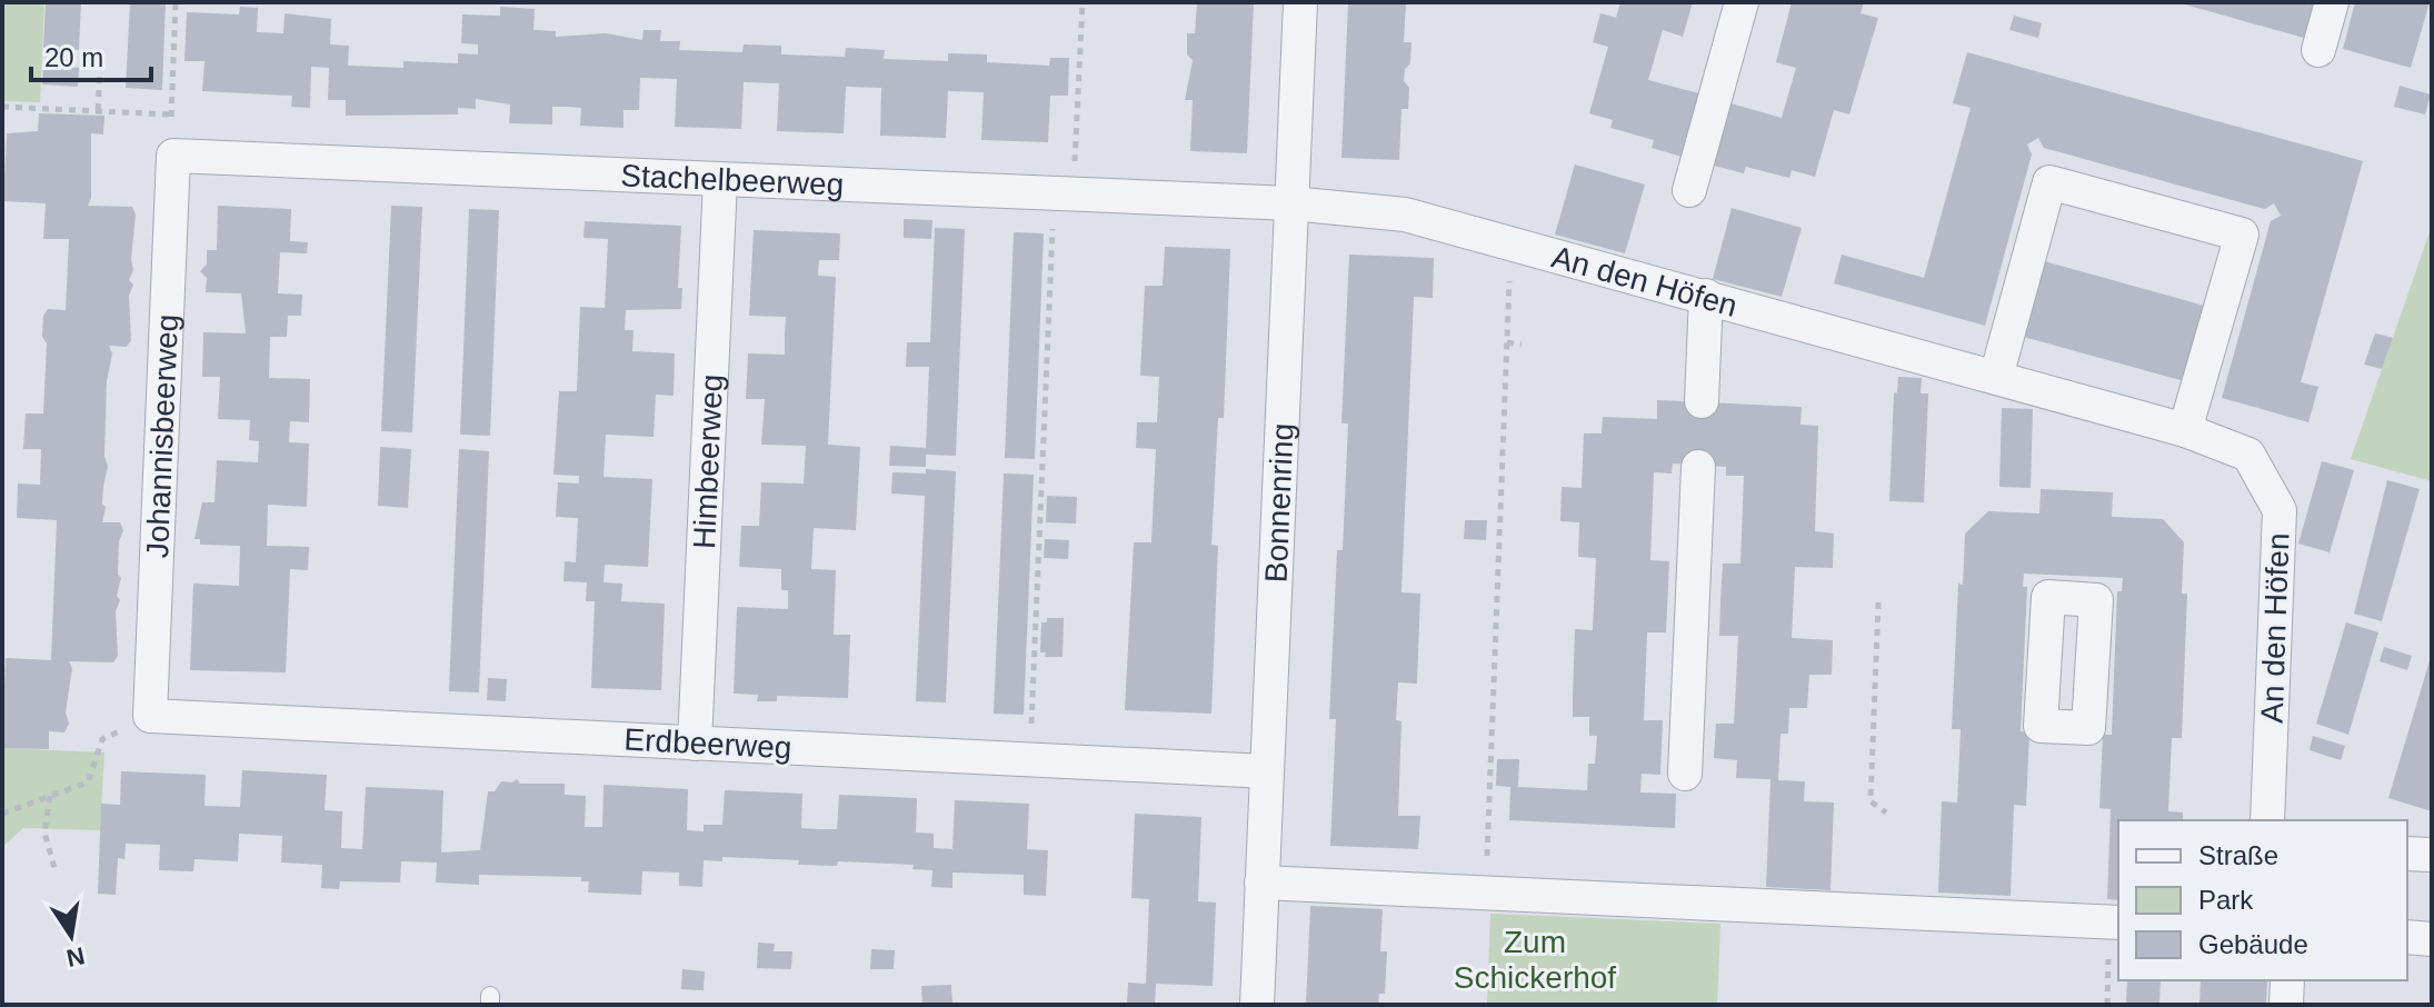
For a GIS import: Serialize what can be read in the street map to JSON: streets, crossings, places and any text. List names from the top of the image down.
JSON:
{
  "streets": {
    "street": [
      "Stachelbeerweg",
      "An den Höfen",
      "Johannisbeerweg",
      "Himbeerweg",
      "Bonnenring",
      "Erdbeerweg"
    ]
  },
  "crossings": [
    ["Stachelbeerweg", "An den Höfen"],
    ["Stachelbeerweg", "Johannisbeerweg"],
    ["Stachelbeerweg", "Himbeerweg"],
    ["Stachelbeerweg", "Bonnenring"],
    ["An den Höfen", "Bonnenring"],
    ["Johannisbeerweg", "Erdbeerweg"],
    ["Himbeerweg", "Erdbeerweg"],
    ["Bonnenring", "Erdbeerweg"]
  ],
  "parks": ["Zum Schickerhof"],
  "legend": ["Straße", "Park", "Gebäude"],
  "scale_bar": "20 m",
  "north": "bottom"
}
